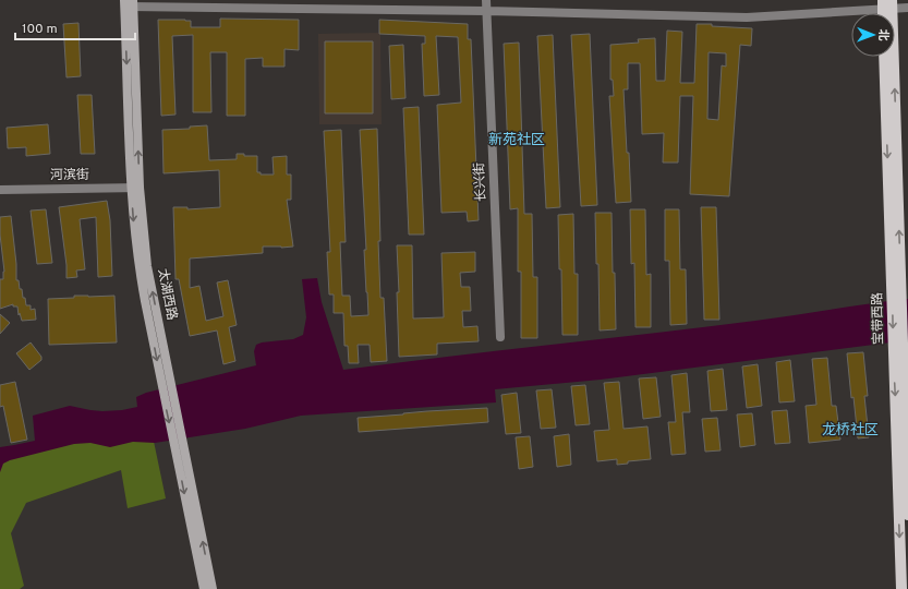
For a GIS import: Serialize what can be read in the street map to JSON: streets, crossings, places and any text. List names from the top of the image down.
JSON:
{
  "streets": {
    "main road": ["太湖西路", "宝带西路"],
    "street": ["河滨街", "长兴街"]
  },
  "crossings": [
    ["河滨街", "太湖西路"]
  ],
  "districts": ["新苑社区", "龙桥社区"],
  "scale_bar": "100 m",
  "north": "right"
}
